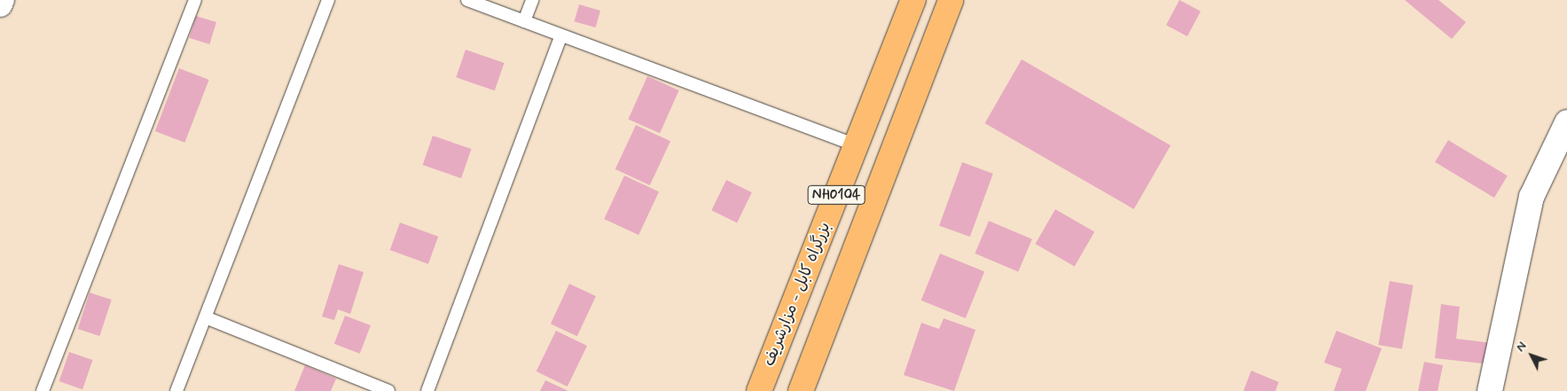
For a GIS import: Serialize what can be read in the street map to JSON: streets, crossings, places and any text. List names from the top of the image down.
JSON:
{
  "streets": {
    "highway": ["NH0104", "بزرگراه کابل - مزارشریف"]
  },
  "north": "top left"
}
